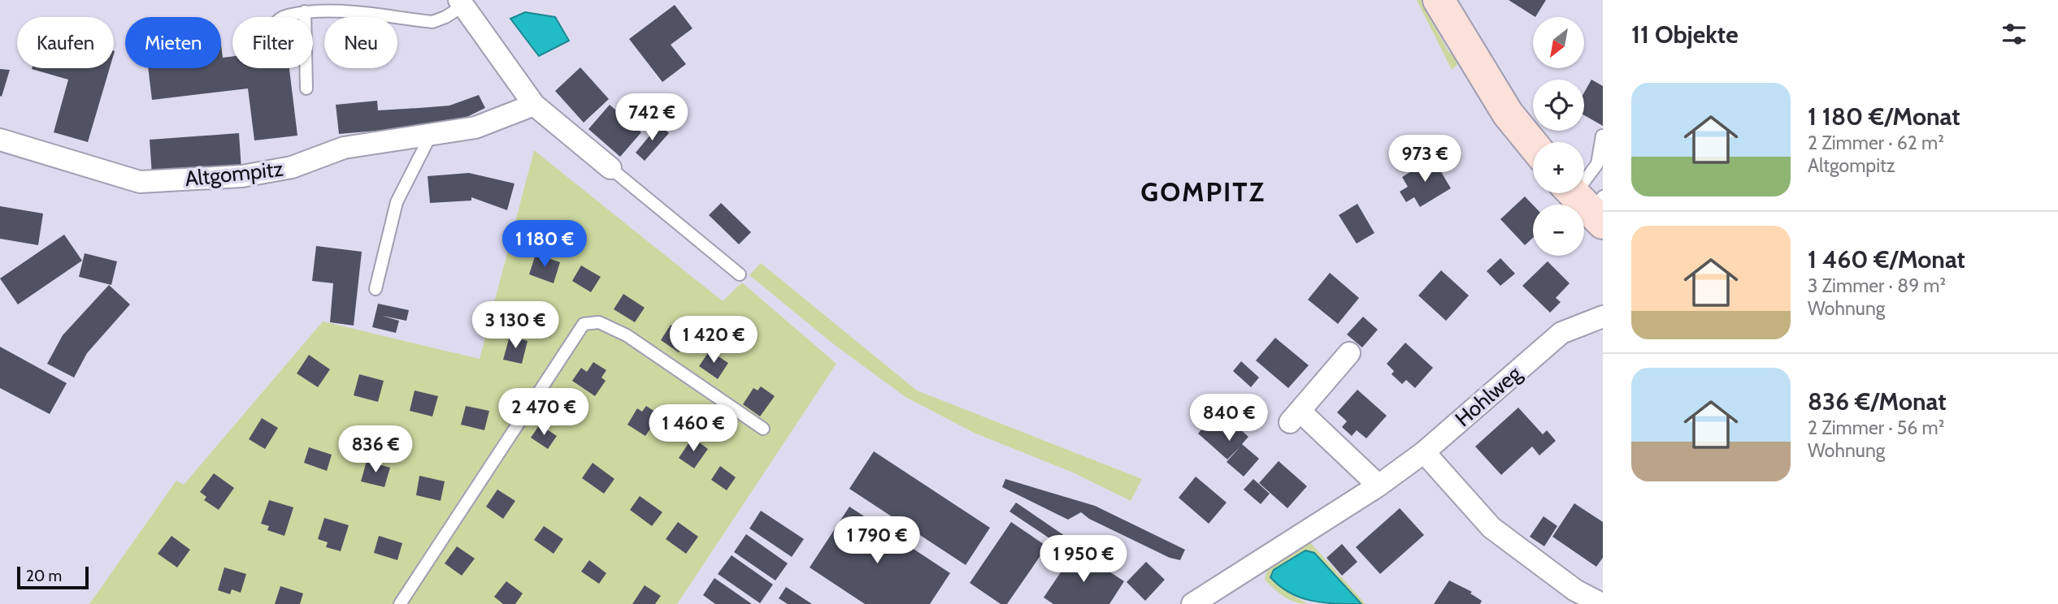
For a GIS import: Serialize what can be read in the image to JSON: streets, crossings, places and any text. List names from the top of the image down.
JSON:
{
  "streets": {
    "street": ["Altgompitz", "Hohlweg"]
  },
  "districts": ["GOMPITZ"],
  "scale_bar": "20 m",
  "north": "bottom left",
  "page": {
    "heading": "11 Objekte",
    "map_buttons": ["+", "−"],
    "chip": [
      "Kaufen",
      "Mieten",
      "Filter",
      "Neu"
    ],
    "list": [
      {
        "name": "1 180 €/Monat",
        "note": "2 Zimmer · 62 m² · Altgompitz"
      },
      {
        "name": "1 460 €/Monat",
        "note": "3 Zimmer · 89 m² · Wohnung"
      },
      {
        "name": "836 €/Monat",
        "note": "2 Zimmer · 56 m² · Wohnung"
      }
    ],
    "price": [
      "742 €",
      "973 €",
      "1 180 €",
      "3 130 €",
      "1 420 €",
      "2 470 €",
      "840 €",
      "1 460 €",
      "836 €",
      "1 790 €",
      "1 950 €"
    ],
    "scale": "20 m"
  }
}
